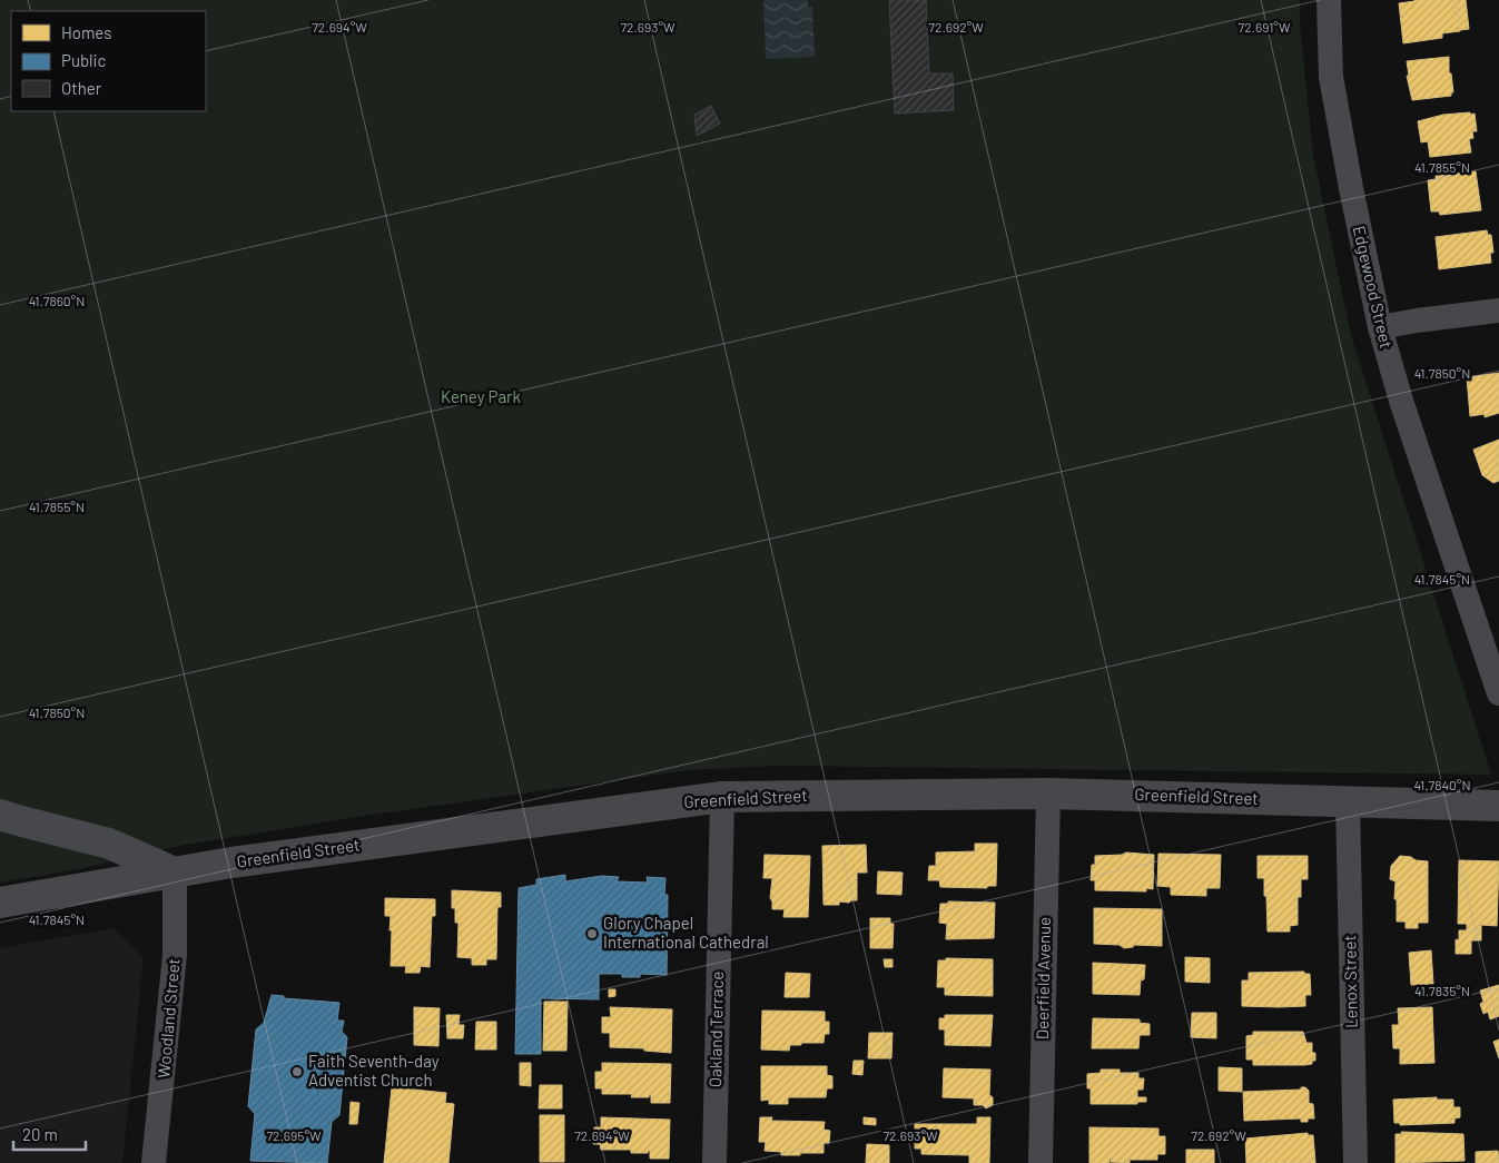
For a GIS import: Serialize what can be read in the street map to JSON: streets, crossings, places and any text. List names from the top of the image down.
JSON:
{
  "streets": {
    "street": [
      "Edgewood Street",
      "Greenfield Street",
      "Deerfield Avenue",
      "Lenox Street",
      "Woodland Street",
      "Oakland Terrace"
    ]
  },
  "crossings": [
    ["Greenfield Street", "Deerfield Avenue"],
    ["Greenfield Street", "Lenox Street"],
    ["Greenfield Street", "Woodland Street"],
    ["Greenfield Street", "Oakland Terrace"]
  ],
  "parks": ["Keney Park"],
  "places": ["Glory Chapel International Cathedral", "Faith Seventh-day Adventist Church"],
  "legend": ["Homes", "Public", "Other"],
  "scale_bar": "20 m",
  "coordinates": [
    "72.694°W",
    "72.693°W",
    "72.692°W",
    "72.691°W",
    "41.7855°N",
    "41.7860°N",
    "41.7850°N",
    "41.7845°N",
    "41.7840°N",
    "41.7835°N",
    "72.695°W"
  ]
}
